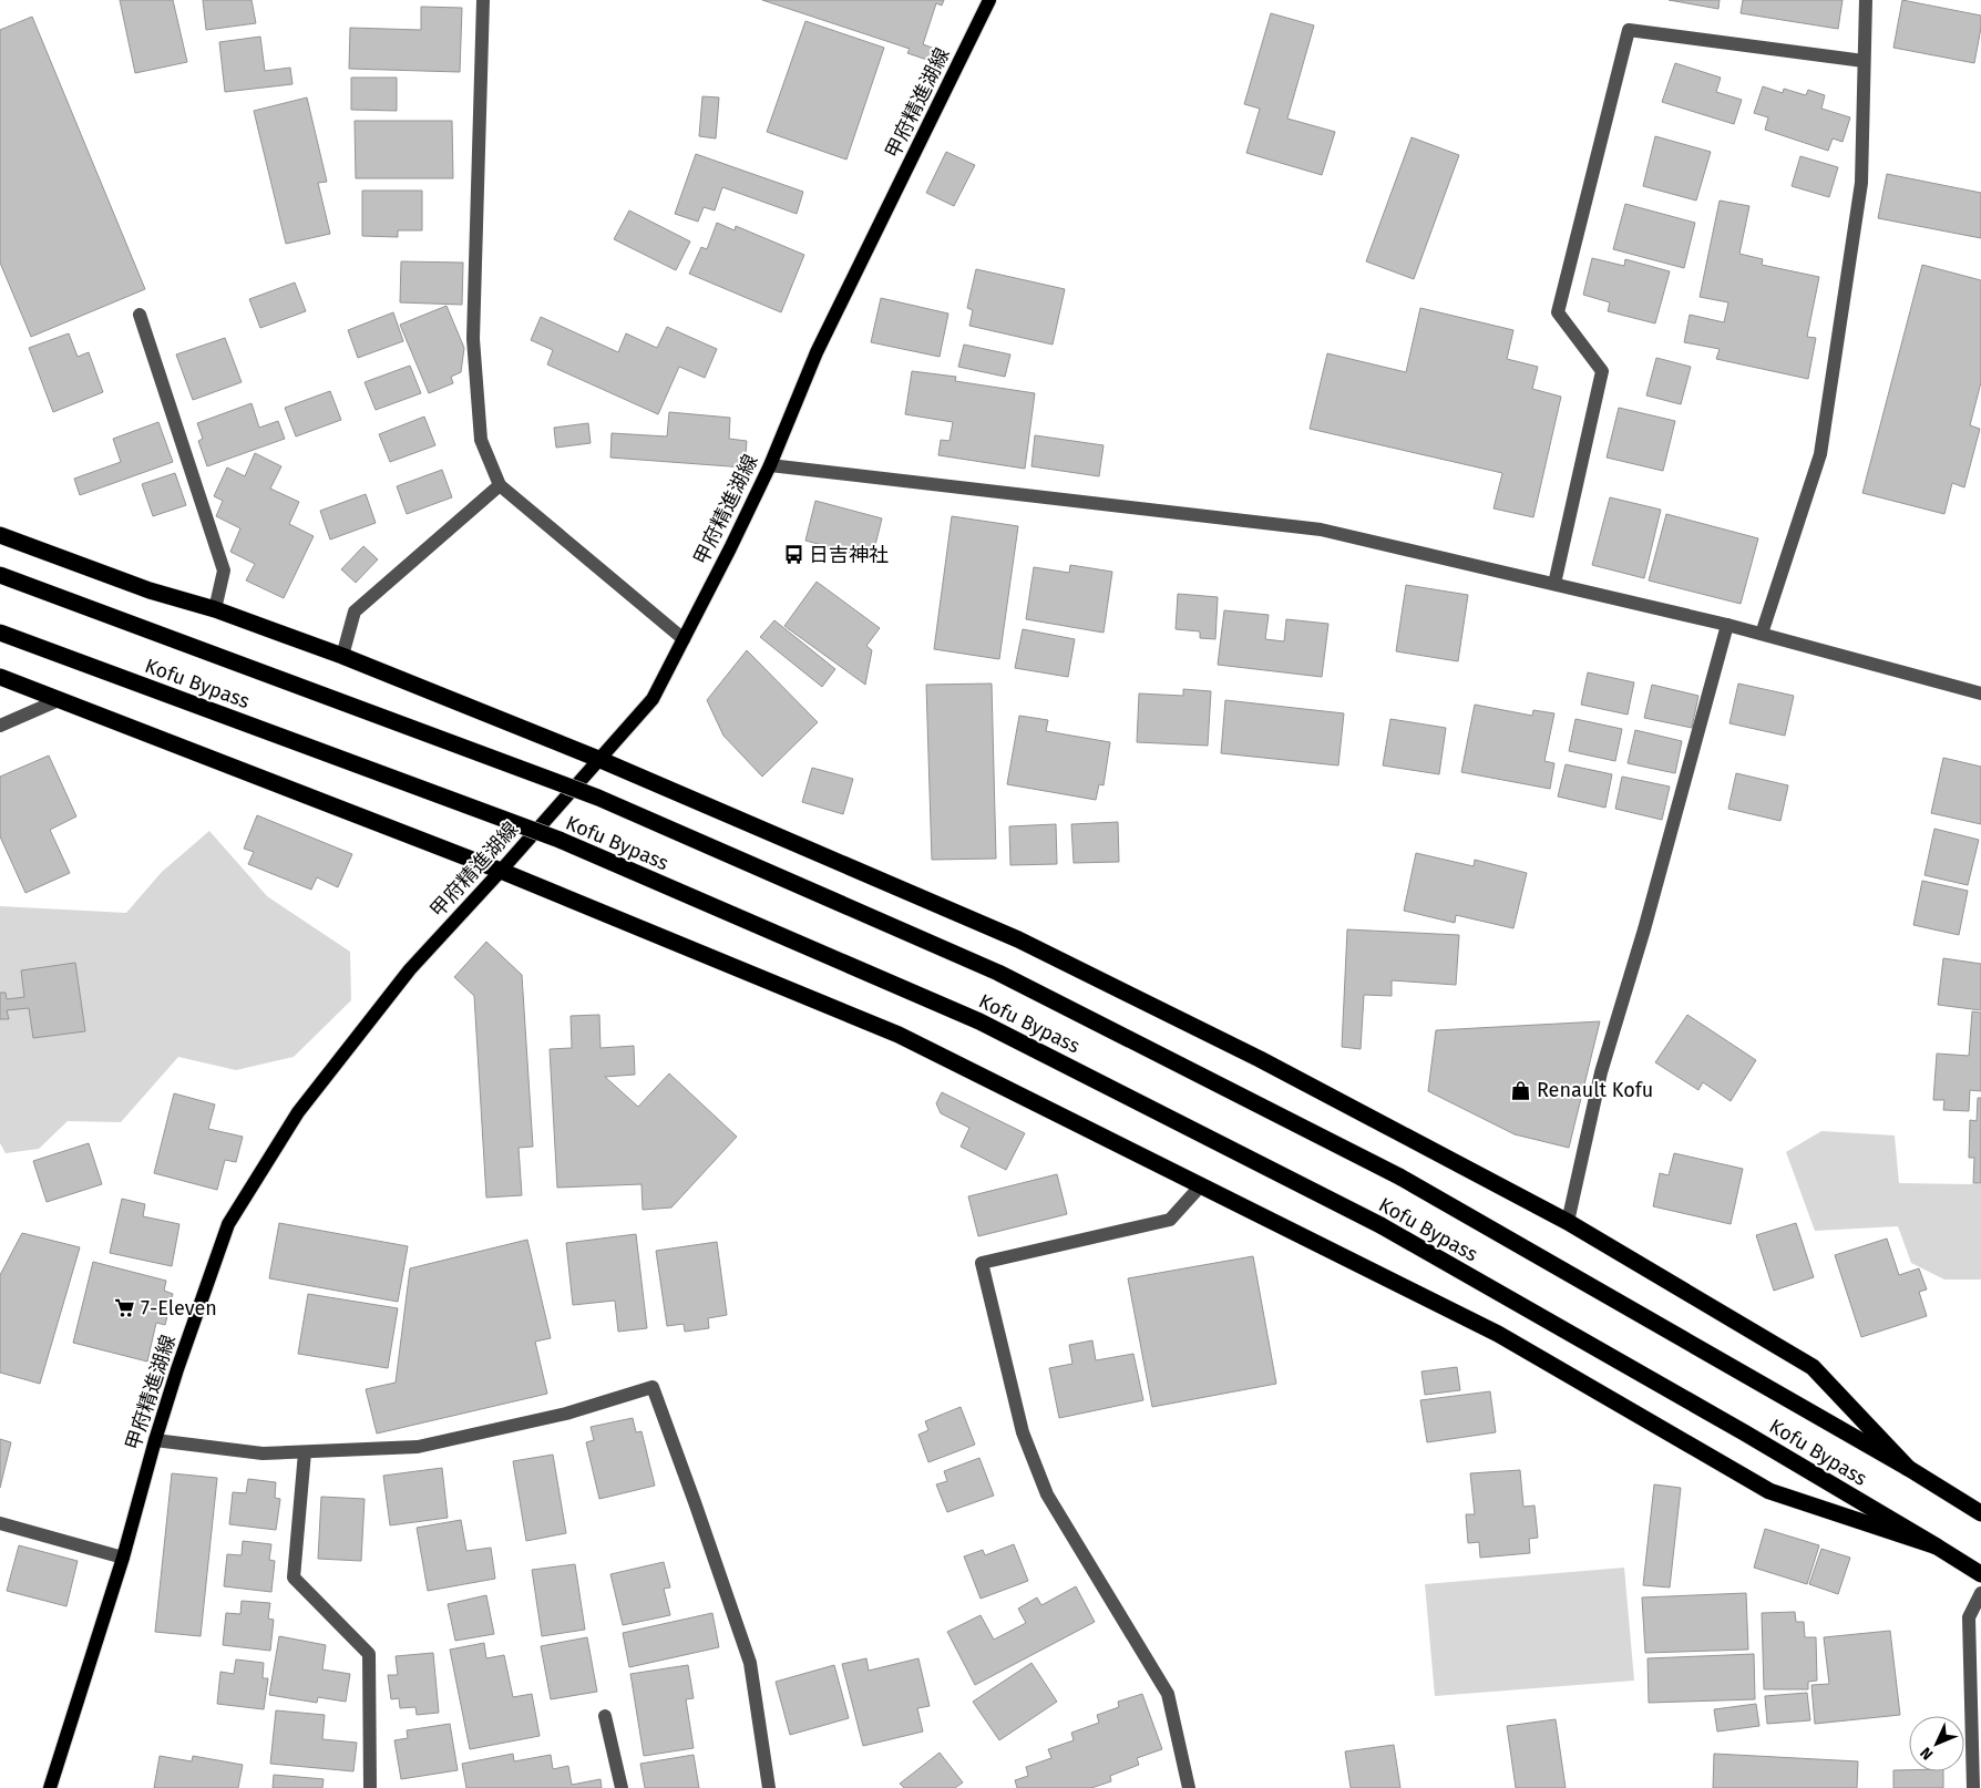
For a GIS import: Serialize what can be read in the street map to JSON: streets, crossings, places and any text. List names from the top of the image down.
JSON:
{
  "streets": {
    "highway": ["Kofu Bypass"],
    "main road": ["甲府精進湖線"]
  },
  "places": {
    "bus stop": ["日吉神社"],
    "shop": ["Renault Kofu"],
    "supermarket": ["7-Eleven"]
  },
  "north": "bottom left"
}
